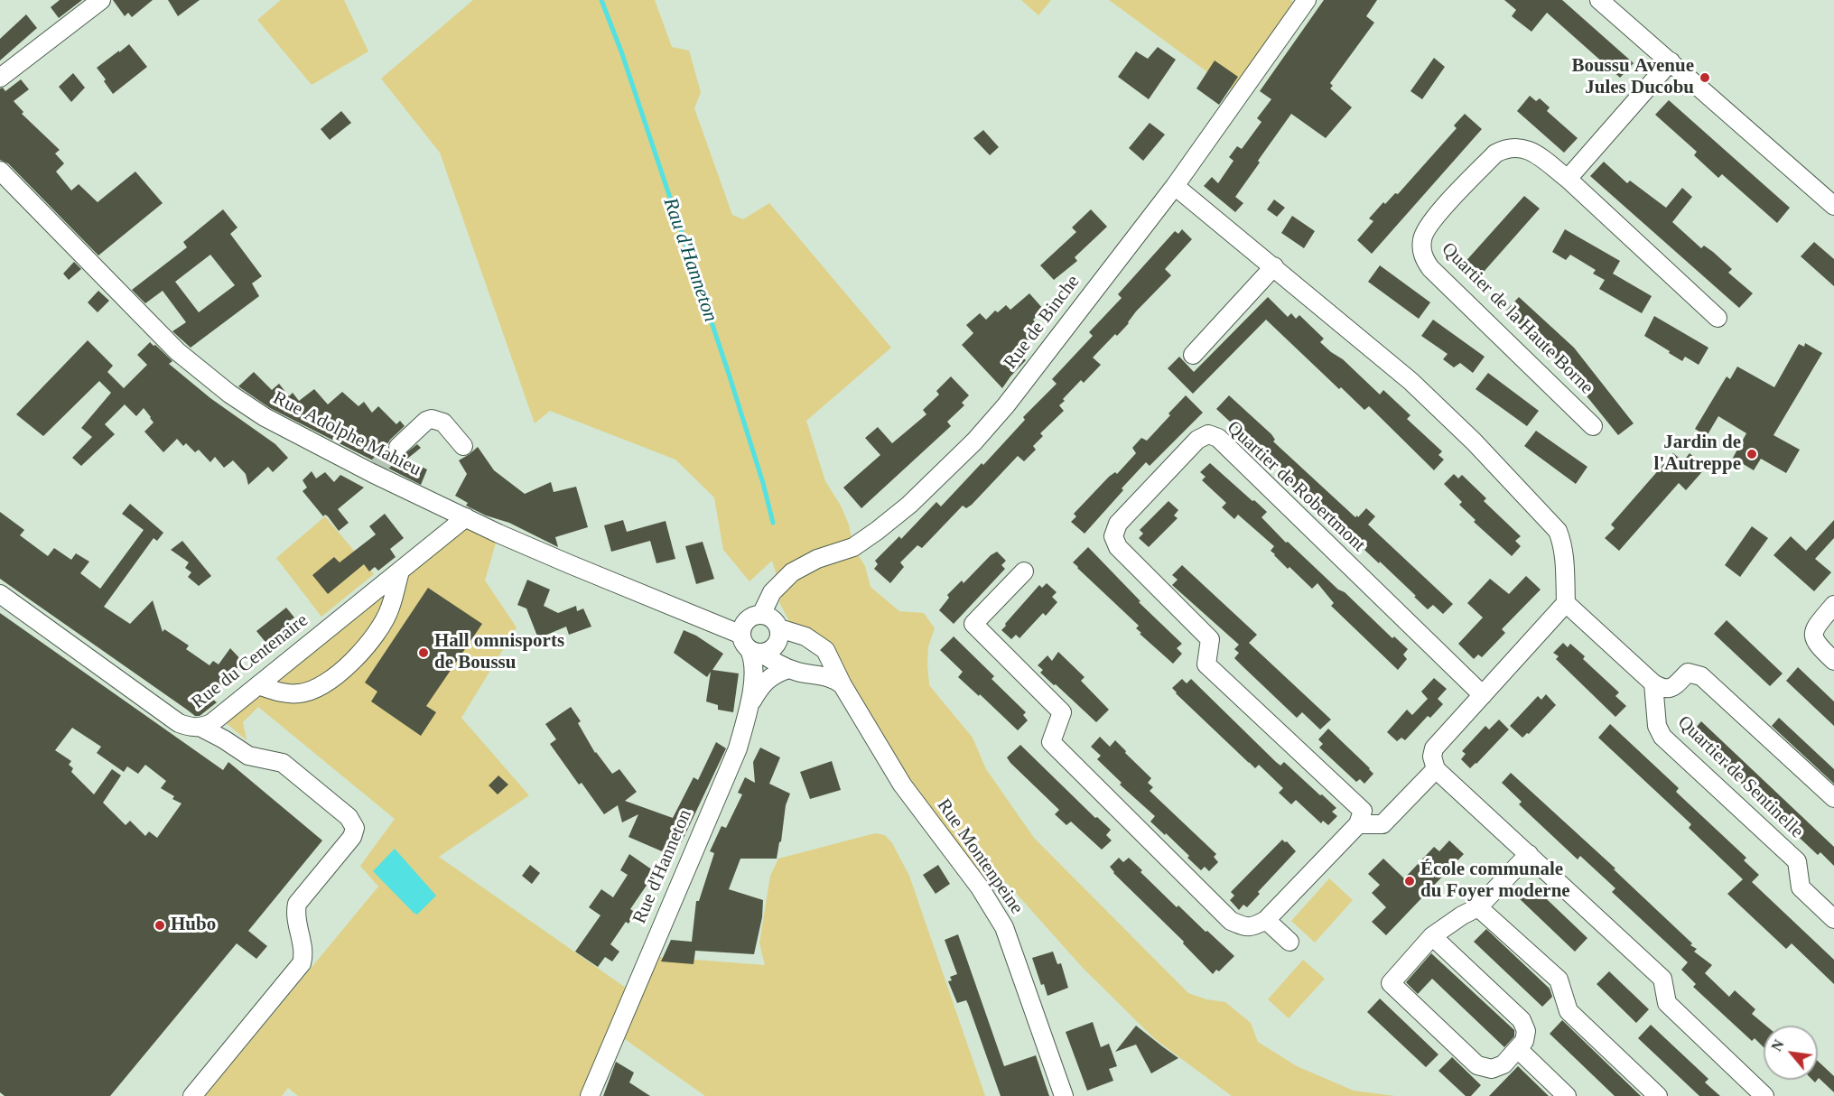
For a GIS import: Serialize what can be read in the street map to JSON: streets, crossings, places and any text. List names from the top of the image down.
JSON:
{
  "streets": {
    "street": [
      "Quartier de la Haute Borne",
      "Rue de Binche",
      "Rue Adolphe Mahieu",
      "Quartier de Robertmont",
      "Rue du Centenaire",
      "Quartier de Sentinelle",
      "Rue Montenpeine",
      "Rue d'Hanneton"
    ]
  },
  "crossings": [
    ["Rue de Binche", "Rue Adolphe Mahieu"],
    ["Rue de Binche", "Rue Montenpeine"],
    ["Rue de Binche", "Rue d'Hanneton"],
    ["Rue Adolphe Mahieu", "Rue du Centenaire"],
    ["Rue Adolphe Mahieu", "Rue Montenpeine"],
    ["Rue Adolphe Mahieu", "Rue d'Hanneton"],
    ["Rue Montenpeine", "Rue d'Hanneton"]
  ],
  "water": ["Rau d'Hanneton"],
  "places": [
    "Boussu Avenue Jules Ducobu",
    "Jardin de l'Autreppe",
    "Hall omnisports de Boussu",
    "École communale du Foyer moderne",
    "Hubo"
  ],
  "north": "top left"
}
